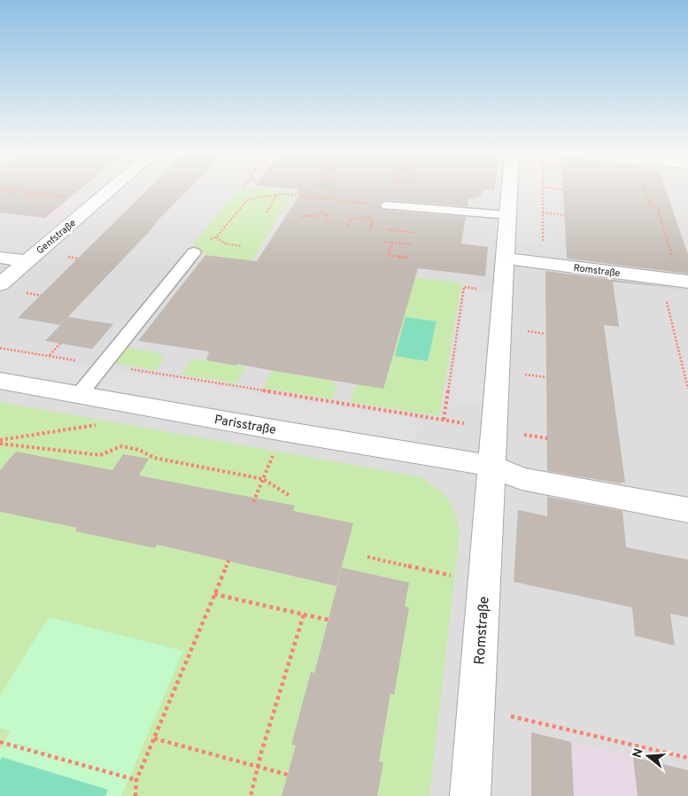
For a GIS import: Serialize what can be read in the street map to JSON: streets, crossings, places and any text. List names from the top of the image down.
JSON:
{
  "streets": {
    "street": ["Genfstraße", "Romstraße", "Parisstraße"]
  },
  "crossings": [
    ["Romstraße", "Parisstraße"]
  ],
  "north": "left"
}
